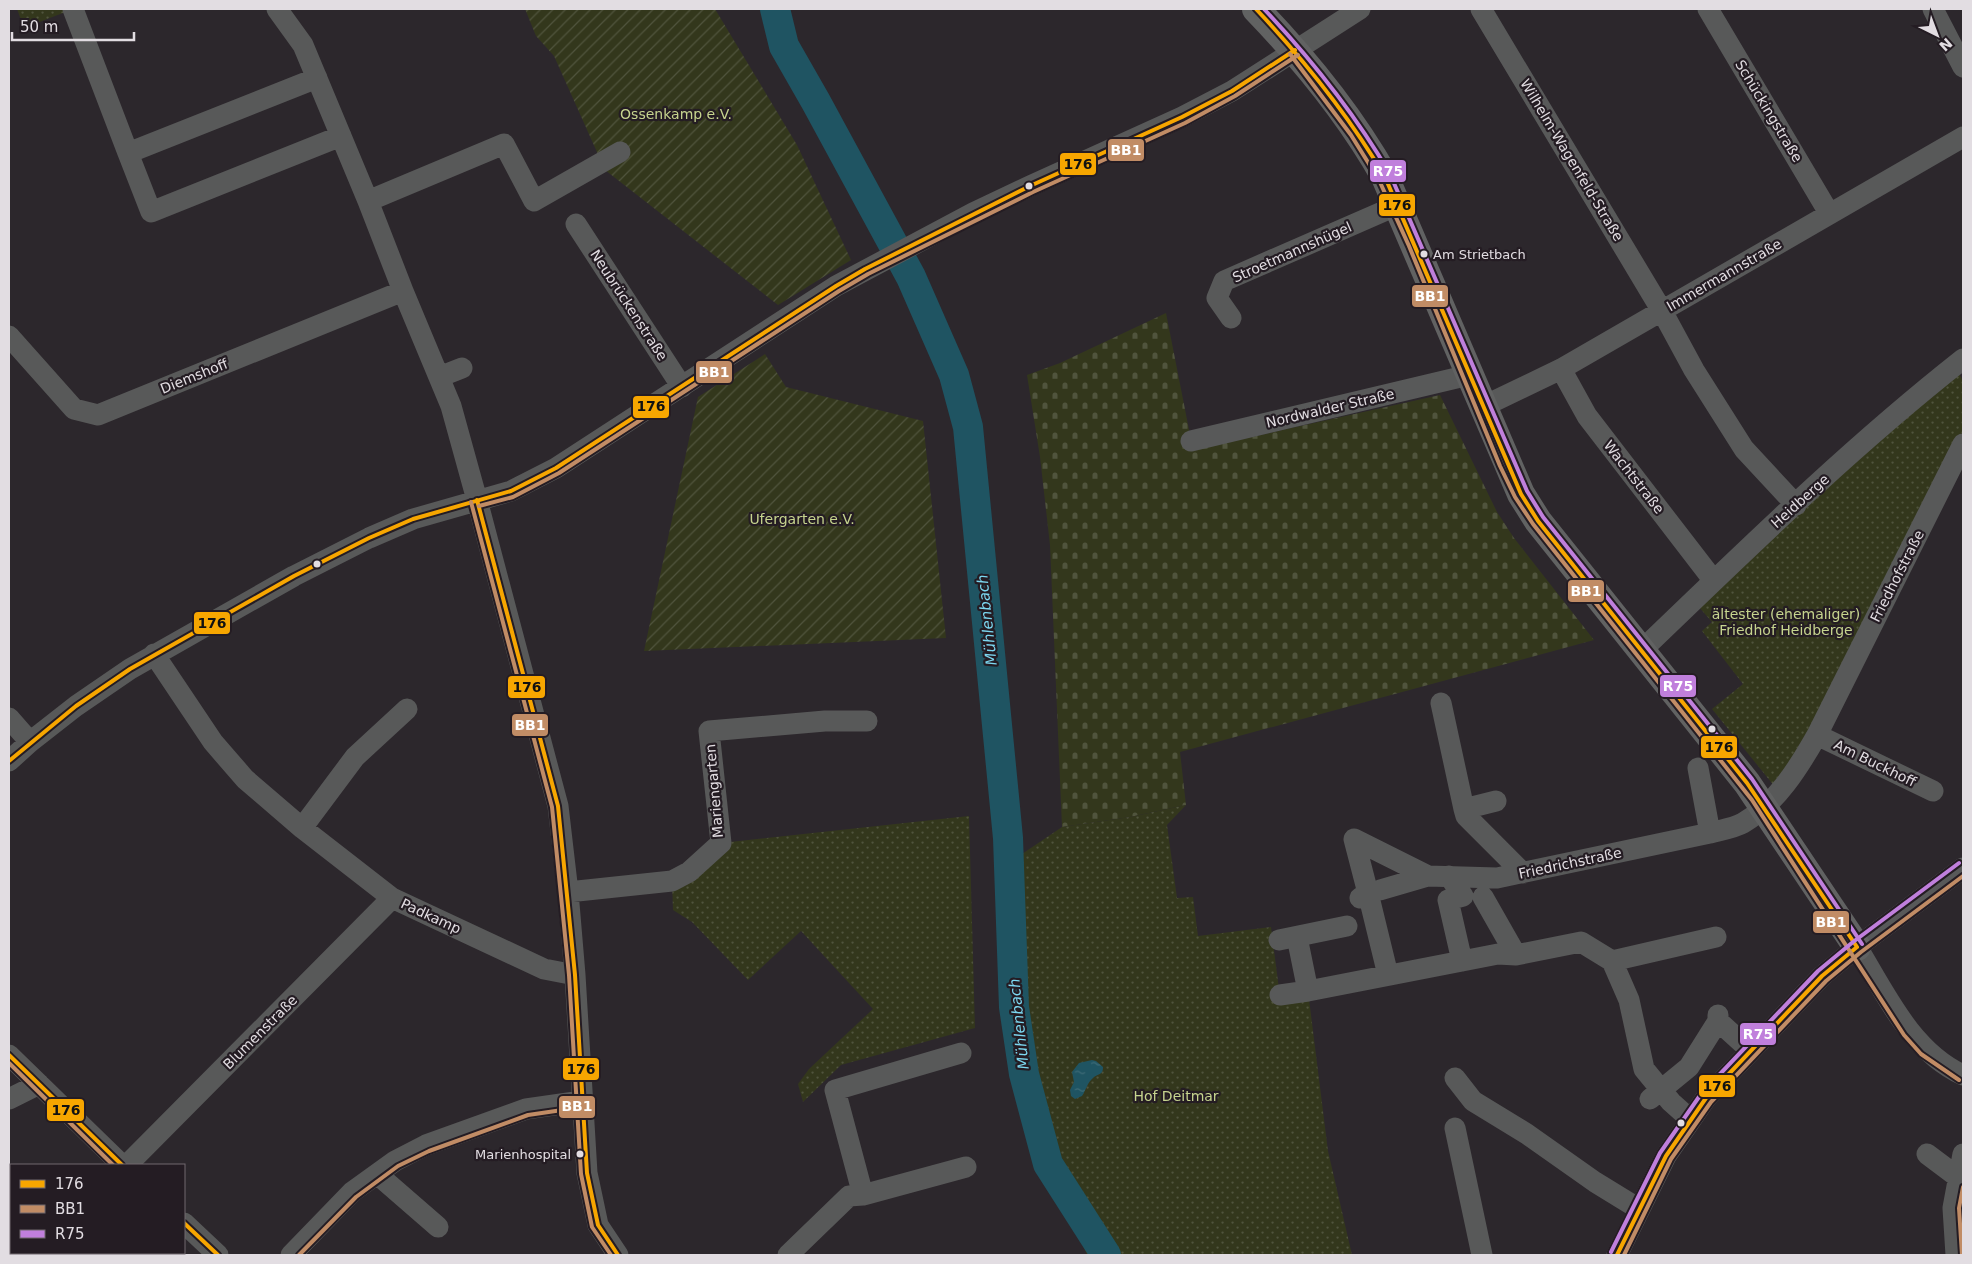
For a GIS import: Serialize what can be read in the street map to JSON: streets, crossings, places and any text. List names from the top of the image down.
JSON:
{
  "streets": {
    "street": [
      "Schückingstraße",
      "Wilhelm-Wagenfeld-Straße",
      "Stroetmannshügel",
      "Immermannstraße",
      "Neubrückenstraße",
      "Diemshoff",
      "Nordwalder Straße",
      "Wachtstraße",
      "Heidberge",
      "Friedhofstraße",
      "Am Buckhoff",
      "Mariengarten",
      "Friedrichstraße",
      "Padkamp",
      "Blumenstraße"
    ]
  },
  "crossings": [
    ["Schückingstraße", "Immermannstraße"],
    ["Wilhelm-Wagenfeld-Straße", "Immermannstraße"],
    ["Wilhelm-Wagenfeld-Straße", "Heidberge"],
    ["Immermannstraße", "Wachtstraße"],
    ["Wachtstraße", "Heidberge"],
    ["Friedhofstraße", "Am Buckhoff"],
    ["Friedhofstraße", "Friedrichstraße"],
    ["Padkamp", "Blumenstraße"]
  ],
  "water": ["Mühlenbach"],
  "parks": [
    "Ossenkamp e.V.",
    "Ufergarten e.V.",
    "ältester (ehemaliger) Friedhof Heidberge",
    "Hof Deitmar"
  ],
  "places": ["Am Strietbach", "Marienhospital"],
  "lines": ["transit line 176", "transit line R75", "transit line BB1"],
  "legend": ["176", "BB1", "R75"],
  "scale_bar": "50 m",
  "north": "bottom right"
}
